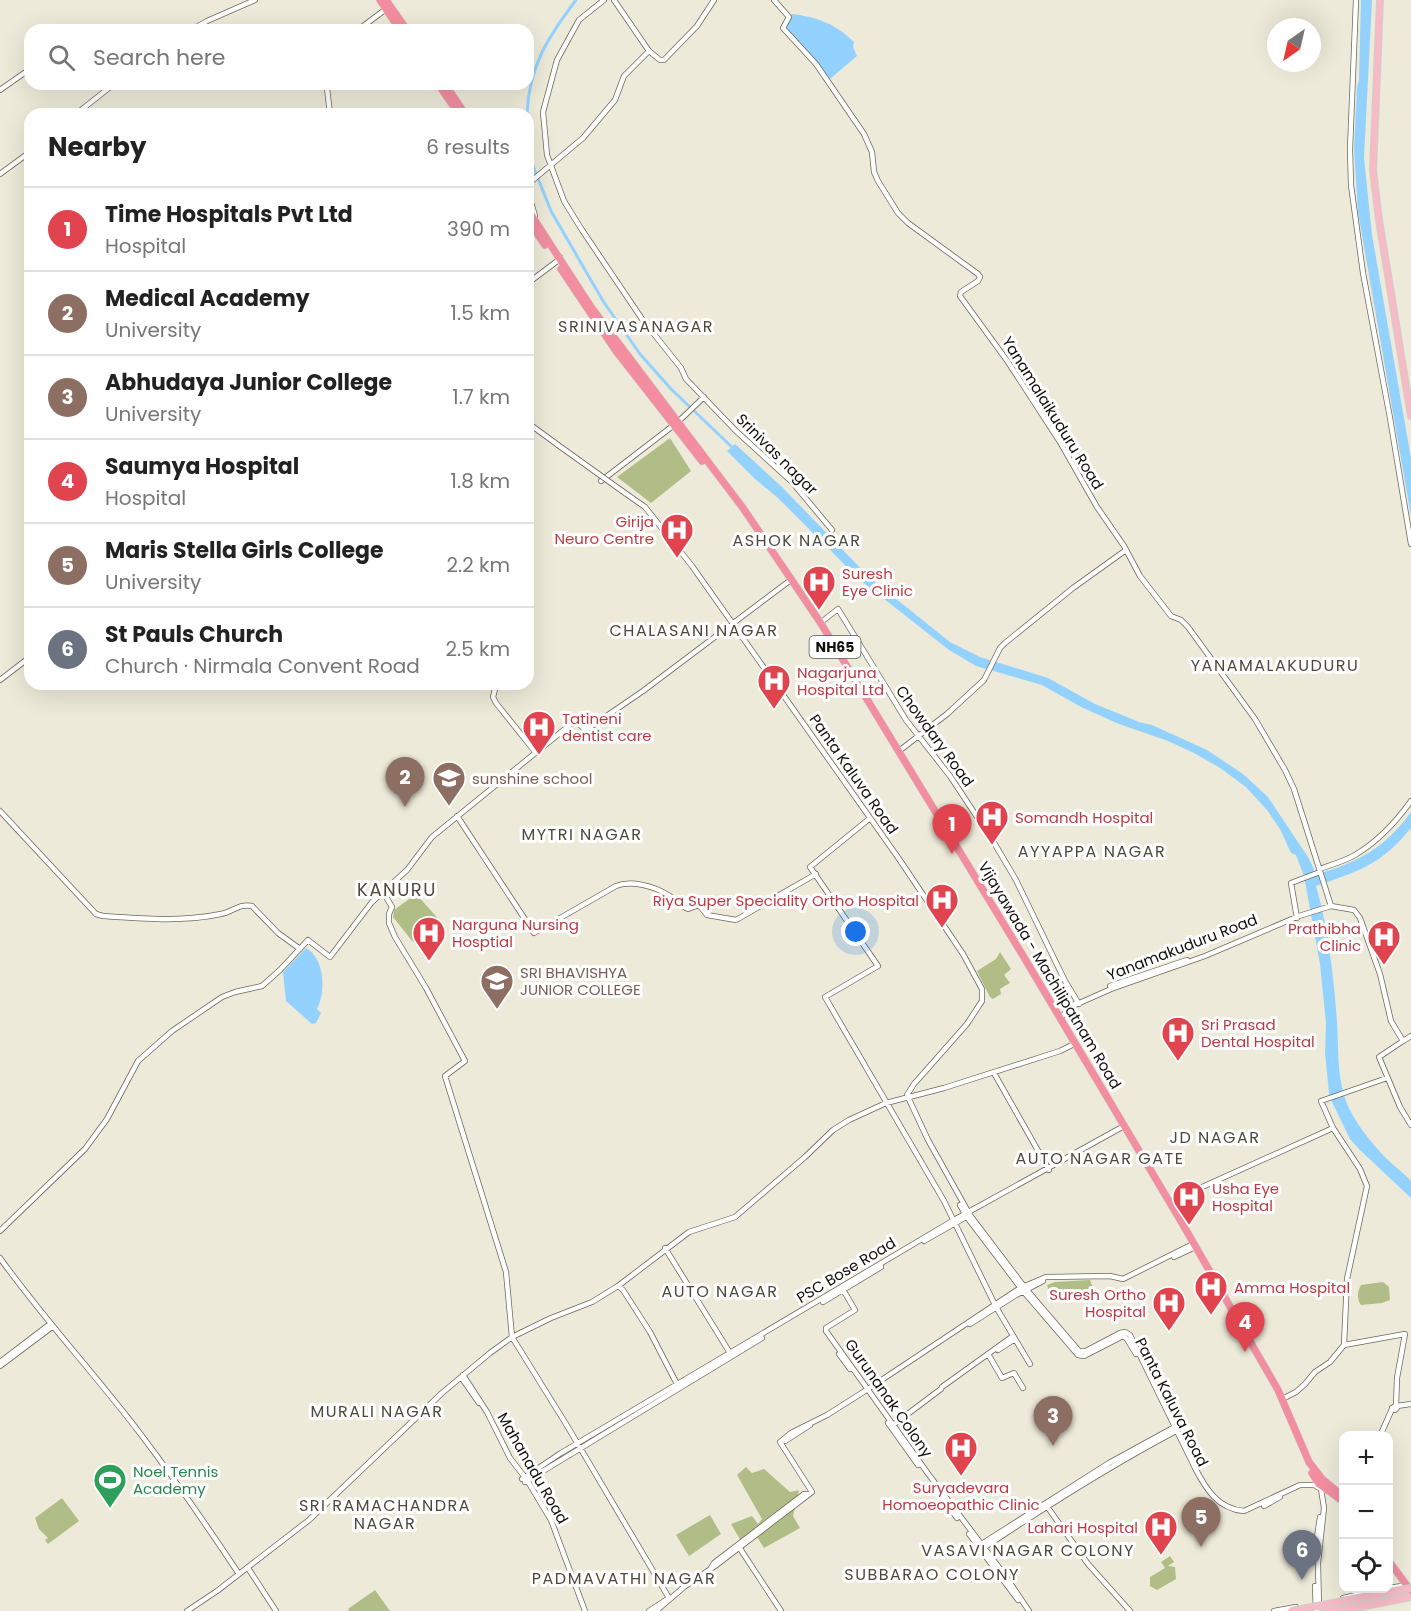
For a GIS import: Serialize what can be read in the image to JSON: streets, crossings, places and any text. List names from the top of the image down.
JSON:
{
  "streets": {
    "highway": ["NH65", "Vijayawada - Machilipatnam Road"],
    "street": [
      "Yanamalaikuduru Road",
      "Srinivas nagar",
      "Chowdary Road",
      "Panta Kaluva Road",
      "Yanamakuduru Road",
      "PSC Bose Road",
      "Gurunanak Colony",
      "Mahanadu Road"
    ]
  },
  "crossings": [
    ["Yanamalaikuduru Road", "Yanamakuduru Road"],
    ["Chowdary Road", "Yanamakuduru Road"],
    ["Chowdary Road", "Vijayawada - Machilipatnam Road"],
    ["Panta Kaluva Road", "Vijayawada - Machilipatnam Road"],
    ["Panta Kaluva Road", "PSC Bose Road"],
    ["Yanamakuduru Road", "Vijayawada - Machilipatnam Road"],
    ["Vijayawada - Machilipatnam Road", "PSC Bose Road"],
    ["PSC Bose Road", "Gurunanak Colony"],
    ["PSC Bose Road", "Mahanadu Road"]
  ],
  "districts": [
    "SRINIVASANAGAR",
    "ASHOK NAGAR",
    "CHALASANI NAGAR",
    "YANAMALAKUDURU",
    "MYTRI NAGAR",
    "AYYAPPA NAGAR",
    "KANURU",
    "JD NAGAR",
    "AUTO NAGAR GATE",
    "AUTO NAGAR",
    "MURALI NAGAR",
    "SRI RAMACHANDRA NAGAR",
    "VASAVI NAGAR COLONY",
    "SUBBARAO COLONY",
    "PADMAVATHI NAGAR"
  ],
  "places": {
    "hospital": [
      "Girija Neuro Centre",
      "Suresh Eye Clinic",
      "Nagarjuna Hospital Ltd",
      "Tatineni dentist care",
      "Somandh Hospital",
      "Riya Super Speciality Ortho Hospital",
      "Narguna Nursing Hosptial",
      "Prathibha Clinic",
      "Sri Prasad Dental Hospital",
      "Usha Eye Hospital",
      "Amma Hospital",
      "Suresh Ortho Hospital",
      "Suryadevara Homoeopathic Clinic",
      "Lahari Hospital"
    ],
    "school or university": ["sunshine school", "SRI BHAVISHYA JUNIOR COLLEGE"],
    "sports": ["Noel Tennis Academy"]
  },
  "north": "bottom left",
  "page": {
    "search": "Search here",
    "heading": ["Nearby", "6 results"],
    "list": [
      {
        "mark": "1",
        "name": "Time Hospitals Pvt Ltd",
        "note": "Hospital",
        "value": "390 m"
      },
      {
        "mark": "2",
        "name": "Medical Academy",
        "note": "University",
        "value": "1.5 km"
      },
      {
        "mark": "3",
        "name": "Abhudaya Junior College",
        "note": "University",
        "value": "1.7 km"
      },
      {
        "mark": "4",
        "name": "Saumya Hospital",
        "note": "Hospital",
        "value": "1.8 km"
      },
      {
        "mark": "5",
        "name": "Maris Stella Girls College",
        "note": "University",
        "value": "2.2 km"
      },
      {
        "mark": "6",
        "name": "St Pauls Church",
        "note": "Church · Nirmala Convent Road",
        "value": "2.5 km"
      }
    ],
    "pins": [
      "2",
      "1",
      "4",
      "3",
      "5",
      "6"
    ],
    "map_buttons": ["+", "−"]
  }
}
